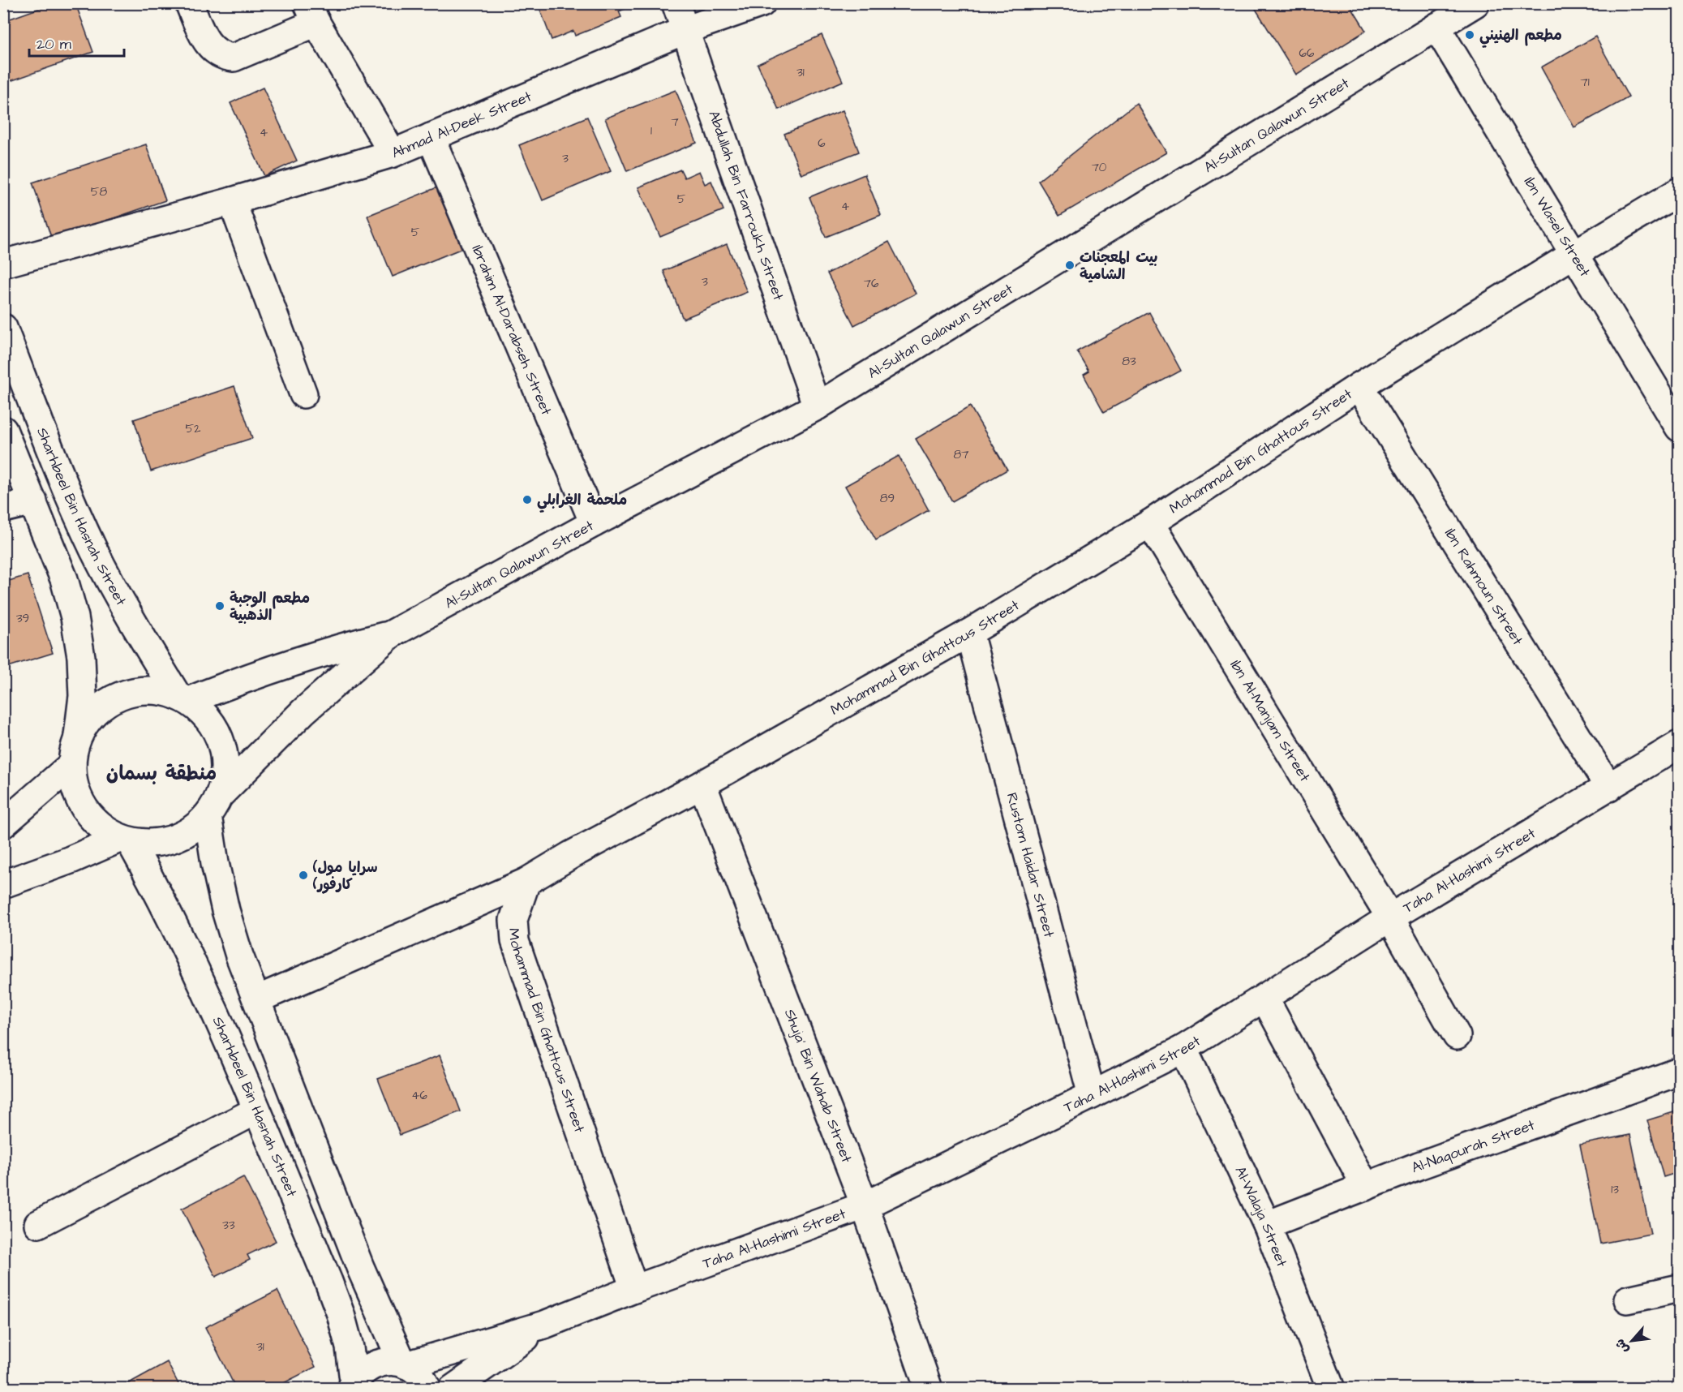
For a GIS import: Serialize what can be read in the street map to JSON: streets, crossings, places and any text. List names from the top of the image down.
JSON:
{
  "streets": {
    "street": [
      "Ahmad Al-Deek Street",
      "Al-Sultan Qalawun Street",
      "Abdullah Bin Farroukh Street",
      "Ibn Wasel Street",
      "Ibrahim Al-Darabseh Street",
      "Mohammad Bin Ghattous Street",
      "Sharhbeel Bin Hasnah Street",
      "Ibn Rahmoun Street",
      "Ibn Al-Manjam Street",
      "Rustom Haidar Street",
      "Taha Al-Hashimi Street",
      "Shuja' Bin Wahab Street",
      "Al-Naqourah Street",
      "Al-Walaja Street"
    ]
  },
  "crossings": [
    ["Ahmad Al-Deek Street", "Abdullah Bin Farroukh Street"],
    ["Ahmad Al-Deek Street", "Ibrahim Al-Darabseh Street"],
    ["Al-Sultan Qalawun Street", "Abdullah Bin Farroukh Street"],
    ["Al-Sultan Qalawun Street", "Ibn Wasel Street"],
    ["Al-Sultan Qalawun Street", "Ibrahim Al-Darabseh Street"],
    ["Al-Sultan Qalawun Street", "Sharhbeel Bin Hasnah Street"],
    ["Ibn Wasel Street", "Mohammad Bin Ghattous Street"],
    ["Mohammad Bin Ghattous Street", "Ibn Rahmoun Street"],
    ["Mohammad Bin Ghattous Street", "Ibn Al-Manjam Street"],
    ["Mohammad Bin Ghattous Street", "Rustom Haidar Street"],
    ["Mohammad Bin Ghattous Street", "Taha Al-Hashimi Street"],
    ["Mohammad Bin Ghattous Street", "Shuja' Bin Wahab Street"],
    ["Sharhbeel Bin Hasnah Street", "Taha Al-Hashimi Street"],
    ["Ibn Rahmoun Street", "Taha Al-Hashimi Street"],
    ["Ibn Al-Manjam Street", "Taha Al-Hashimi Street"],
    ["Rustom Haidar Street", "Taha Al-Hashimi Street"],
    ["Taha Al-Hashimi Street", "Shuja' Bin Wahab Street"],
    ["Taha Al-Hashimi Street", "Al-Walaja Street"],
    ["Al-Naqourah Street", "Al-Walaja Street"]
  ],
  "districts": ["منطقة بسمان"],
  "places": [
    "مطعم الهنيني",
    "بيت المعجنات الشامية",
    "ملحمة الغرابلي",
    "مطعم الوجبة الذهبية",
    "(سرايا مول (كارفور"
  ],
  "house_numbers": [
    "66",
    "31",
    "71",
    "7",
    "1",
    "4",
    "6",
    "3",
    "70",
    "58",
    "5",
    "4",
    "5",
    "3",
    "76",
    "83",
    "52",
    "87",
    "89",
    "39",
    "46",
    "13",
    "33",
    "31"
  ],
  "scale_bar": "20 m",
  "north": "bottom left"
}
